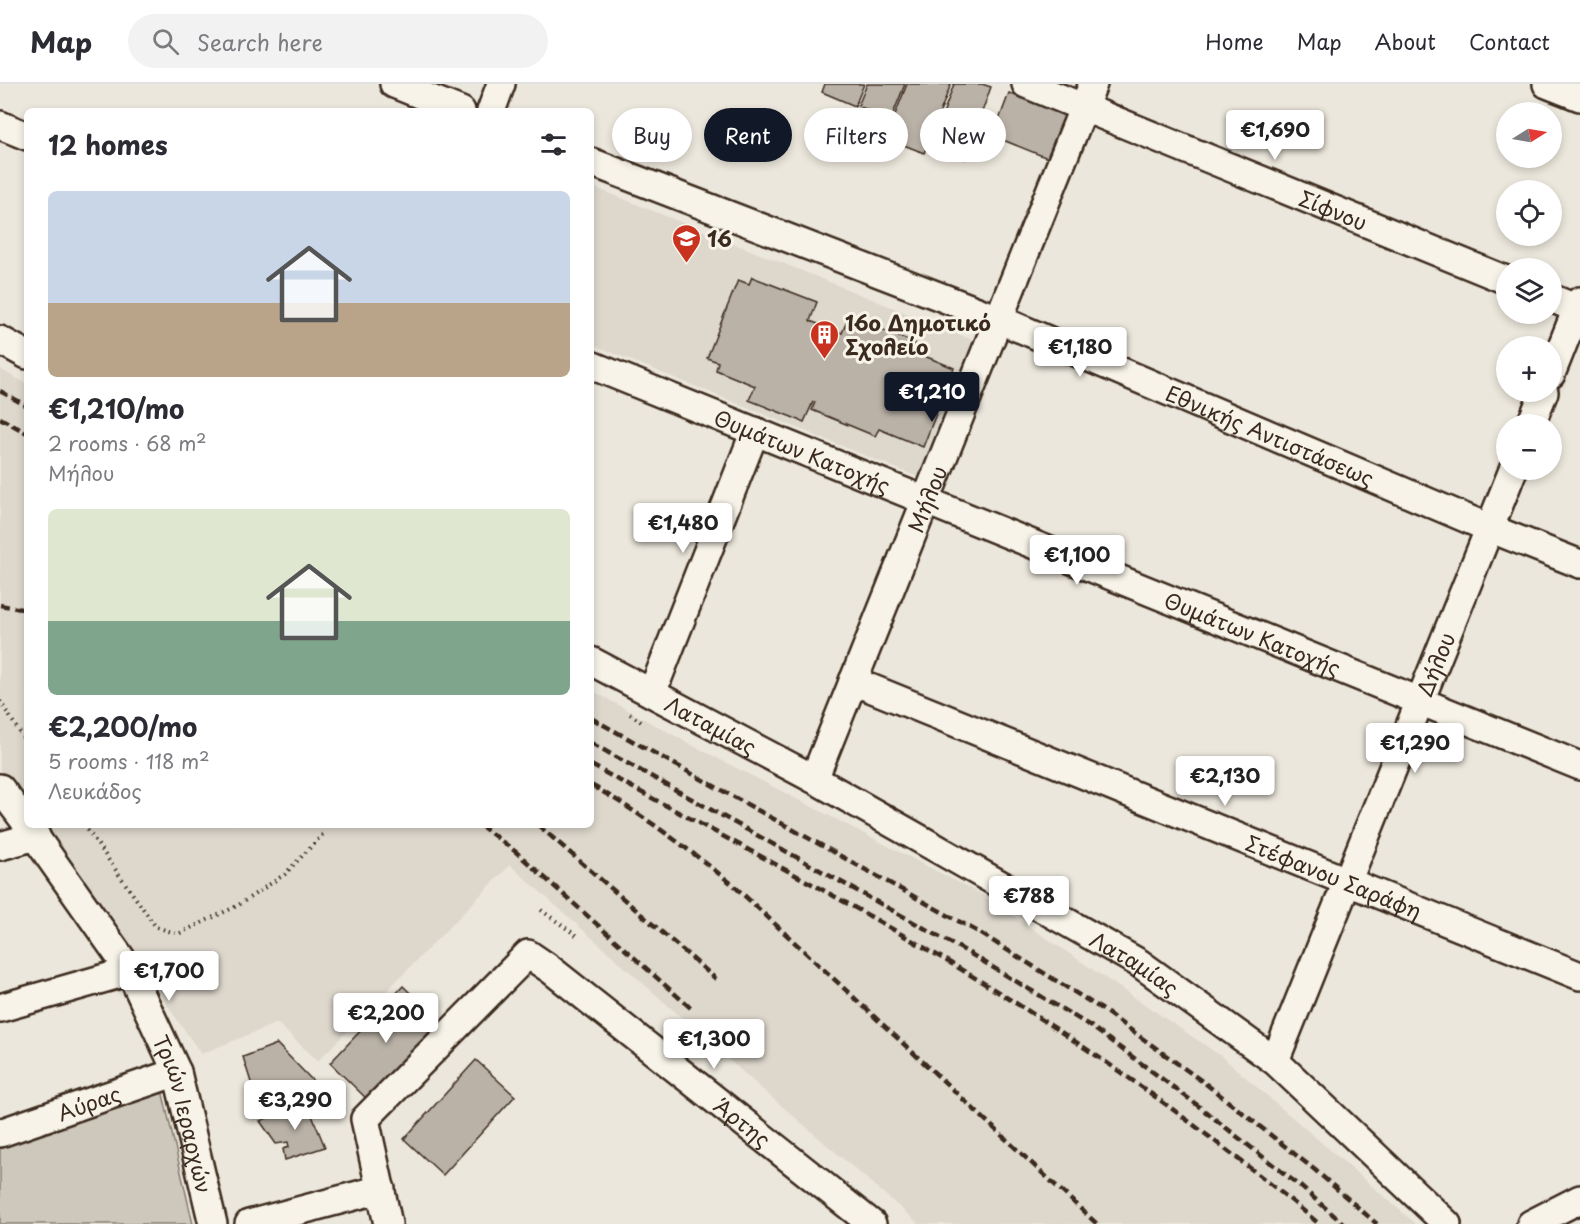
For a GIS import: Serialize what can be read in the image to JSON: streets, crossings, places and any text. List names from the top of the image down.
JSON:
{
  "streets": {
    "street": [
      "Σίφνου",
      "Εθνικής Αντιστάσεως",
      "Θυμάτων Κατοχής",
      "Μήλου",
      "Δήλου",
      "Λαταμίας",
      "Στέφανου Σαράφη",
      "Αύρας",
      "Τριών Ιεραρχών",
      "Άρτης"
    ]
  },
  "crossings": [
    ["Σίφνου", "Μήλου"],
    ["Εθνικής Αντιστάσεως", "Μήλου"],
    ["Εθνικής Αντιστάσεως", "Δήλου"],
    ["Θυμάτων Κατοχής", "Μήλου"],
    ["Θυμάτων Κατοχής", "Δήλου"],
    ["Μήλου", "Λαταμίας"],
    ["Μήλου", "Στέφανου Σαράφη"],
    ["Δήλου", "Λαταμίας"],
    ["Δήλου", "Στέφανου Σαράφη"],
    ["Αύρας", "Τριών Ιεραρχών"]
  ],
  "places": {
    "school or university": ["16"],
    "building": ["16o Δημοτικό Σχολείο"]
  },
  "north": "right",
  "page": {
    "header": "Map",
    "search": "Search here",
    "nav": [
      "Home",
      "Map",
      "About",
      "Contact"
    ],
    "map_buttons": ["+", "−"],
    "chip": [
      "Buy",
      "Rent",
      "Filters",
      "New"
    ],
    "heading": "12 homes",
    "price": [
      "€1,690",
      "€1,180",
      "€1,210",
      "€1,480",
      "€1,100",
      "€1,290",
      "€2,130",
      "€788",
      "€1,700",
      "€2,200",
      "€1,300",
      "€3,290"
    ],
    "list": [
      {
        "name": "€1,210/mo",
        "note": "2 rooms · 68 m² · Μήλου"
      },
      {
        "name": "€2,200/mo",
        "note": "5 rooms · 118 m² · Λευκάδος"
      }
    ]
  }
}
